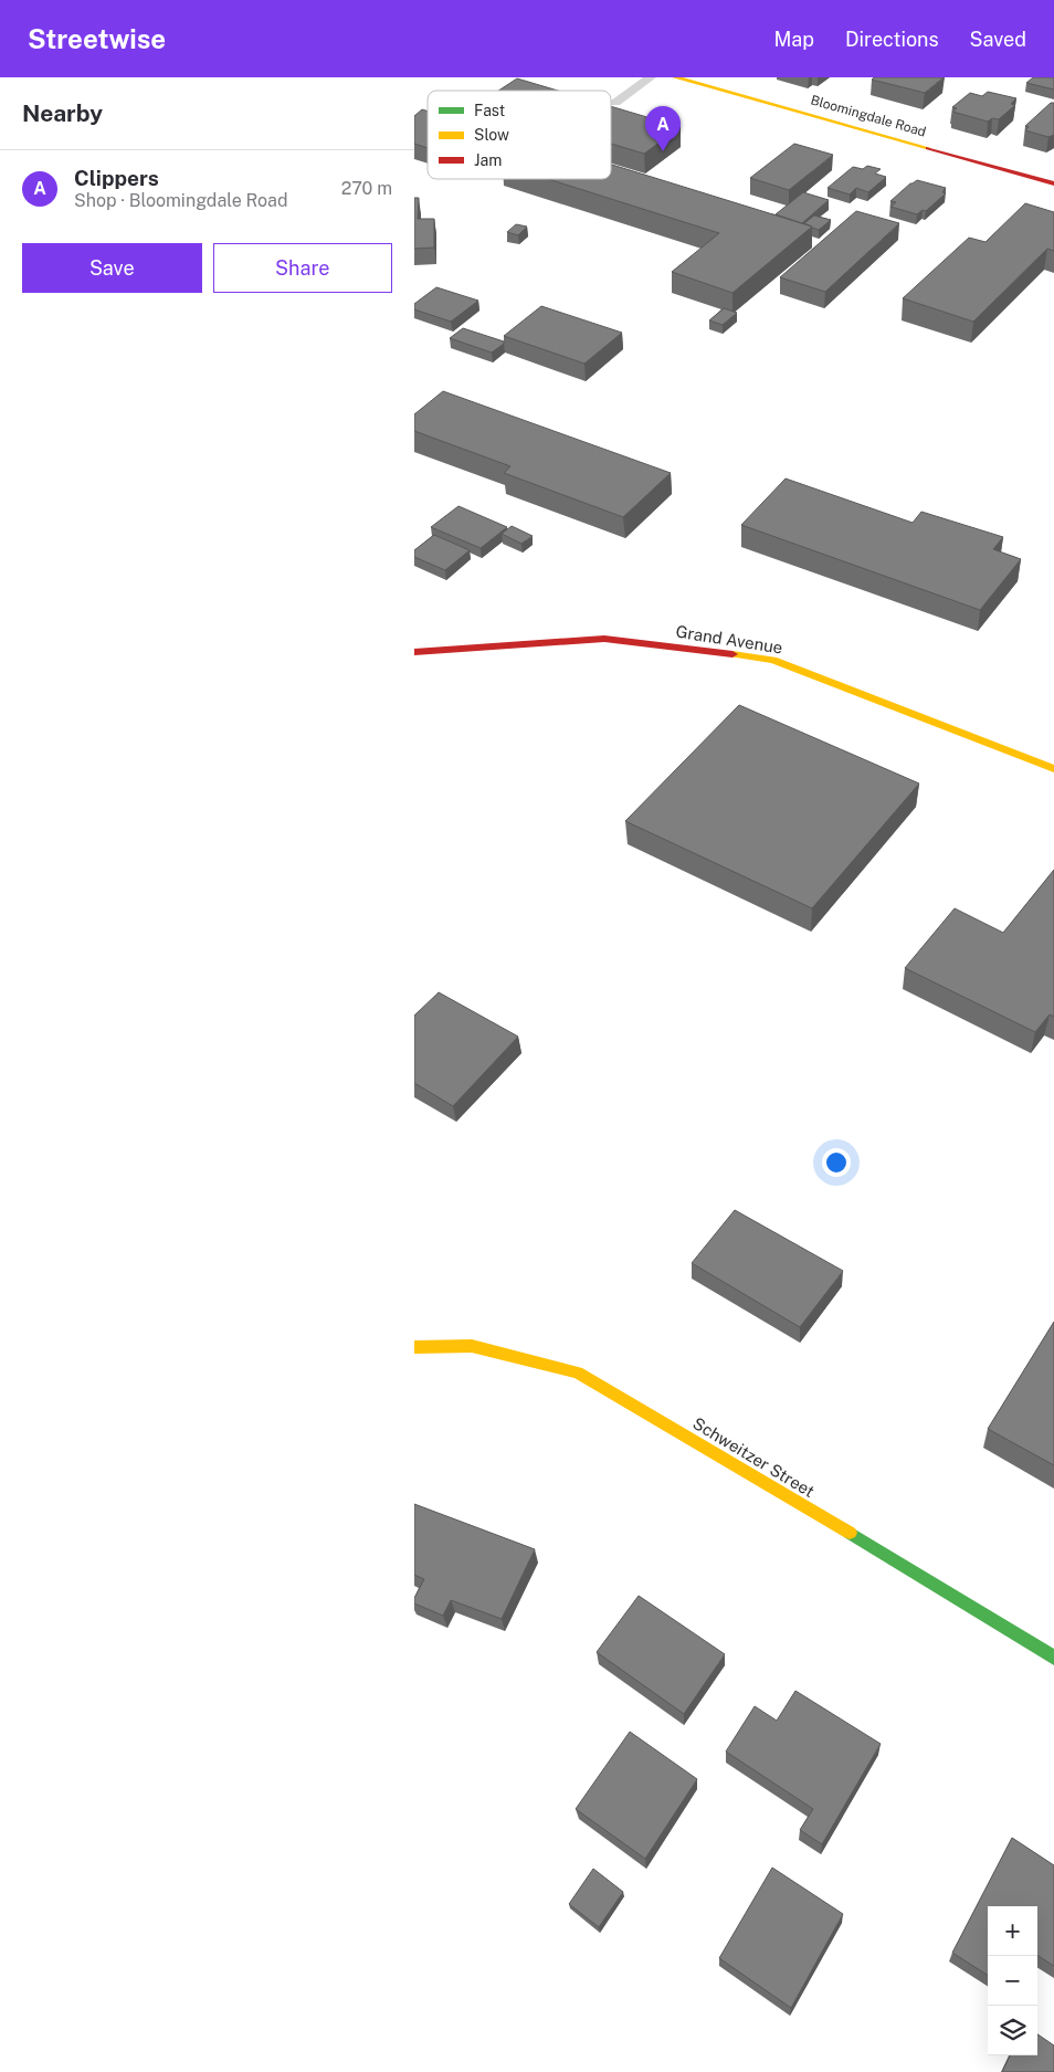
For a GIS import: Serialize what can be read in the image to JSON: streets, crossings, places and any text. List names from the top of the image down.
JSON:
{
  "streets": {
    "street": ["Bloomingdale Road", "Grand Avenue", "Schweitzer Street"]
  },
  "legend": ["Fast", "Slow", "Jam"],
  "page": {
    "header": "Streetwise",
    "nav": ["Map", "Directions", "Saved"],
    "heading": "Nearby",
    "pins": "A",
    "list": [
      {
        "mark": "A",
        "name": "Clippers",
        "note": "Shop · Bloomingdale Road",
        "value": "270 m"
      }
    ],
    "buttons": ["Save", "Share"],
    "map_buttons": ["+", "−"]
  }
}
